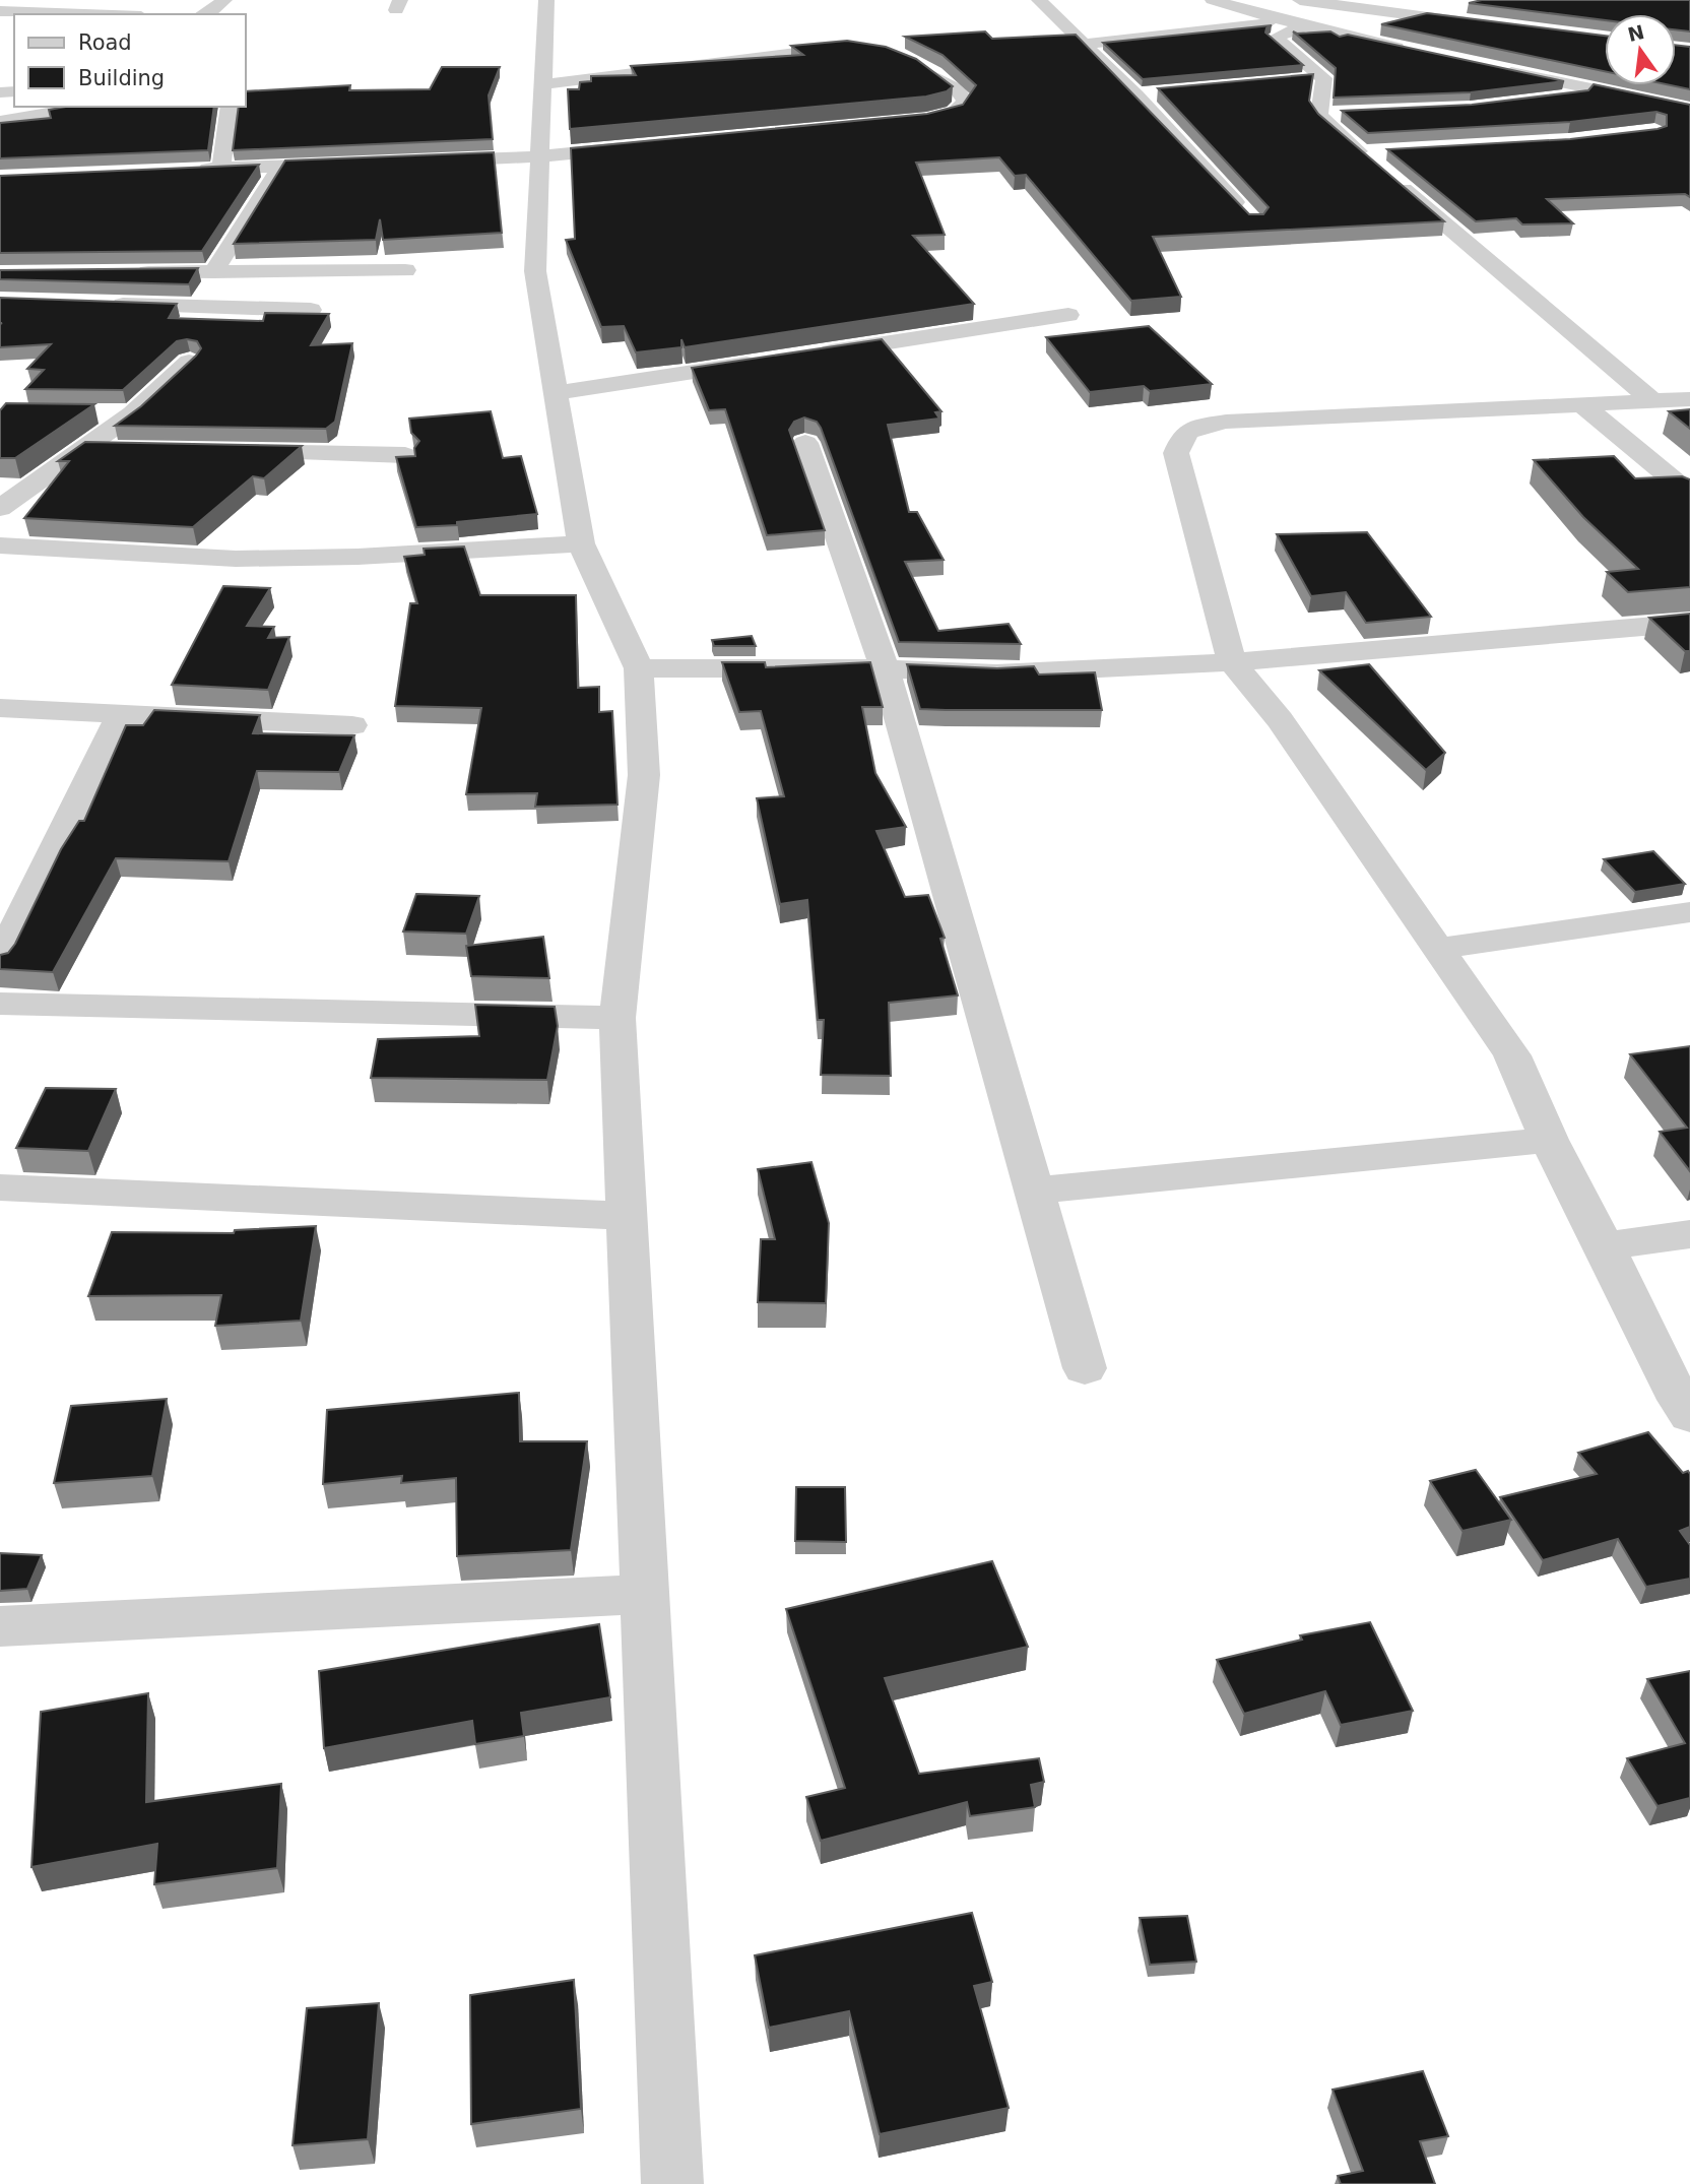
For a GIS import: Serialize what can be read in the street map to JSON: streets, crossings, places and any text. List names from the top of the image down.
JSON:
{
  "legend": ["Road", "Building"],
  "north": "top"
}
